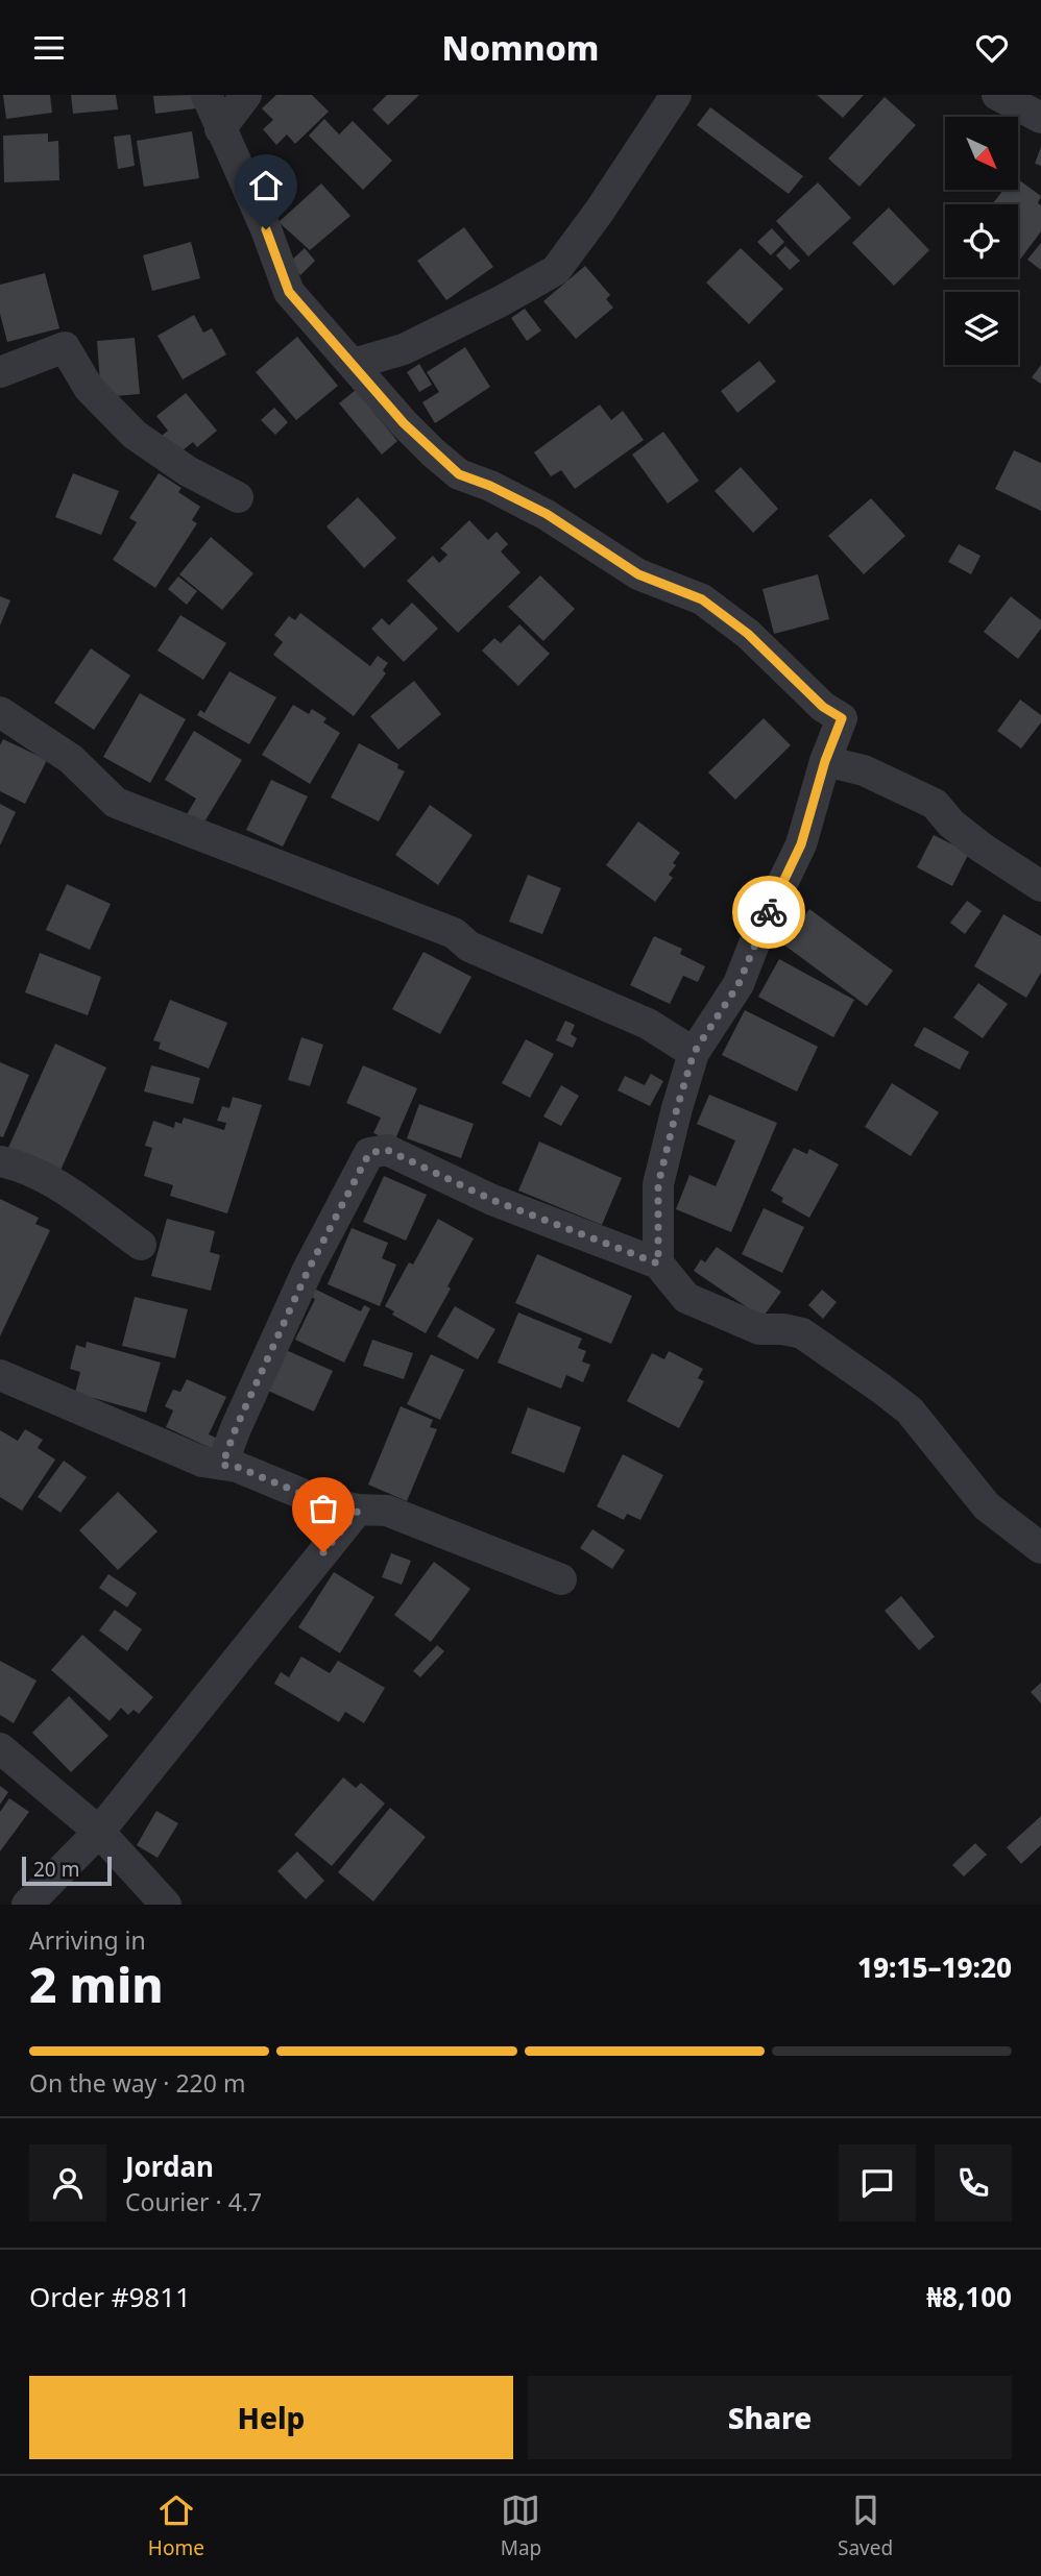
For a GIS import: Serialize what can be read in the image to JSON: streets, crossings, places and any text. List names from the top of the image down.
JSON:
{
  "scale_bar": "20 m",
  "north": "bottom right",
  "page": {
    "header": "Nomnom",
    "scale": "20 m",
    "heading": ["2 min", "Arriving in", "19:15–19:20"],
    "panel": [
      "Jordan",
      "Courier · 4.7",
      "Order #9811",
      "₦8,100"
    ],
    "bar": "On the way · 220 m",
    "buttons": ["Help", "Share"],
    "tabs": ["Home", "Map", "Saved"]
  }
}
